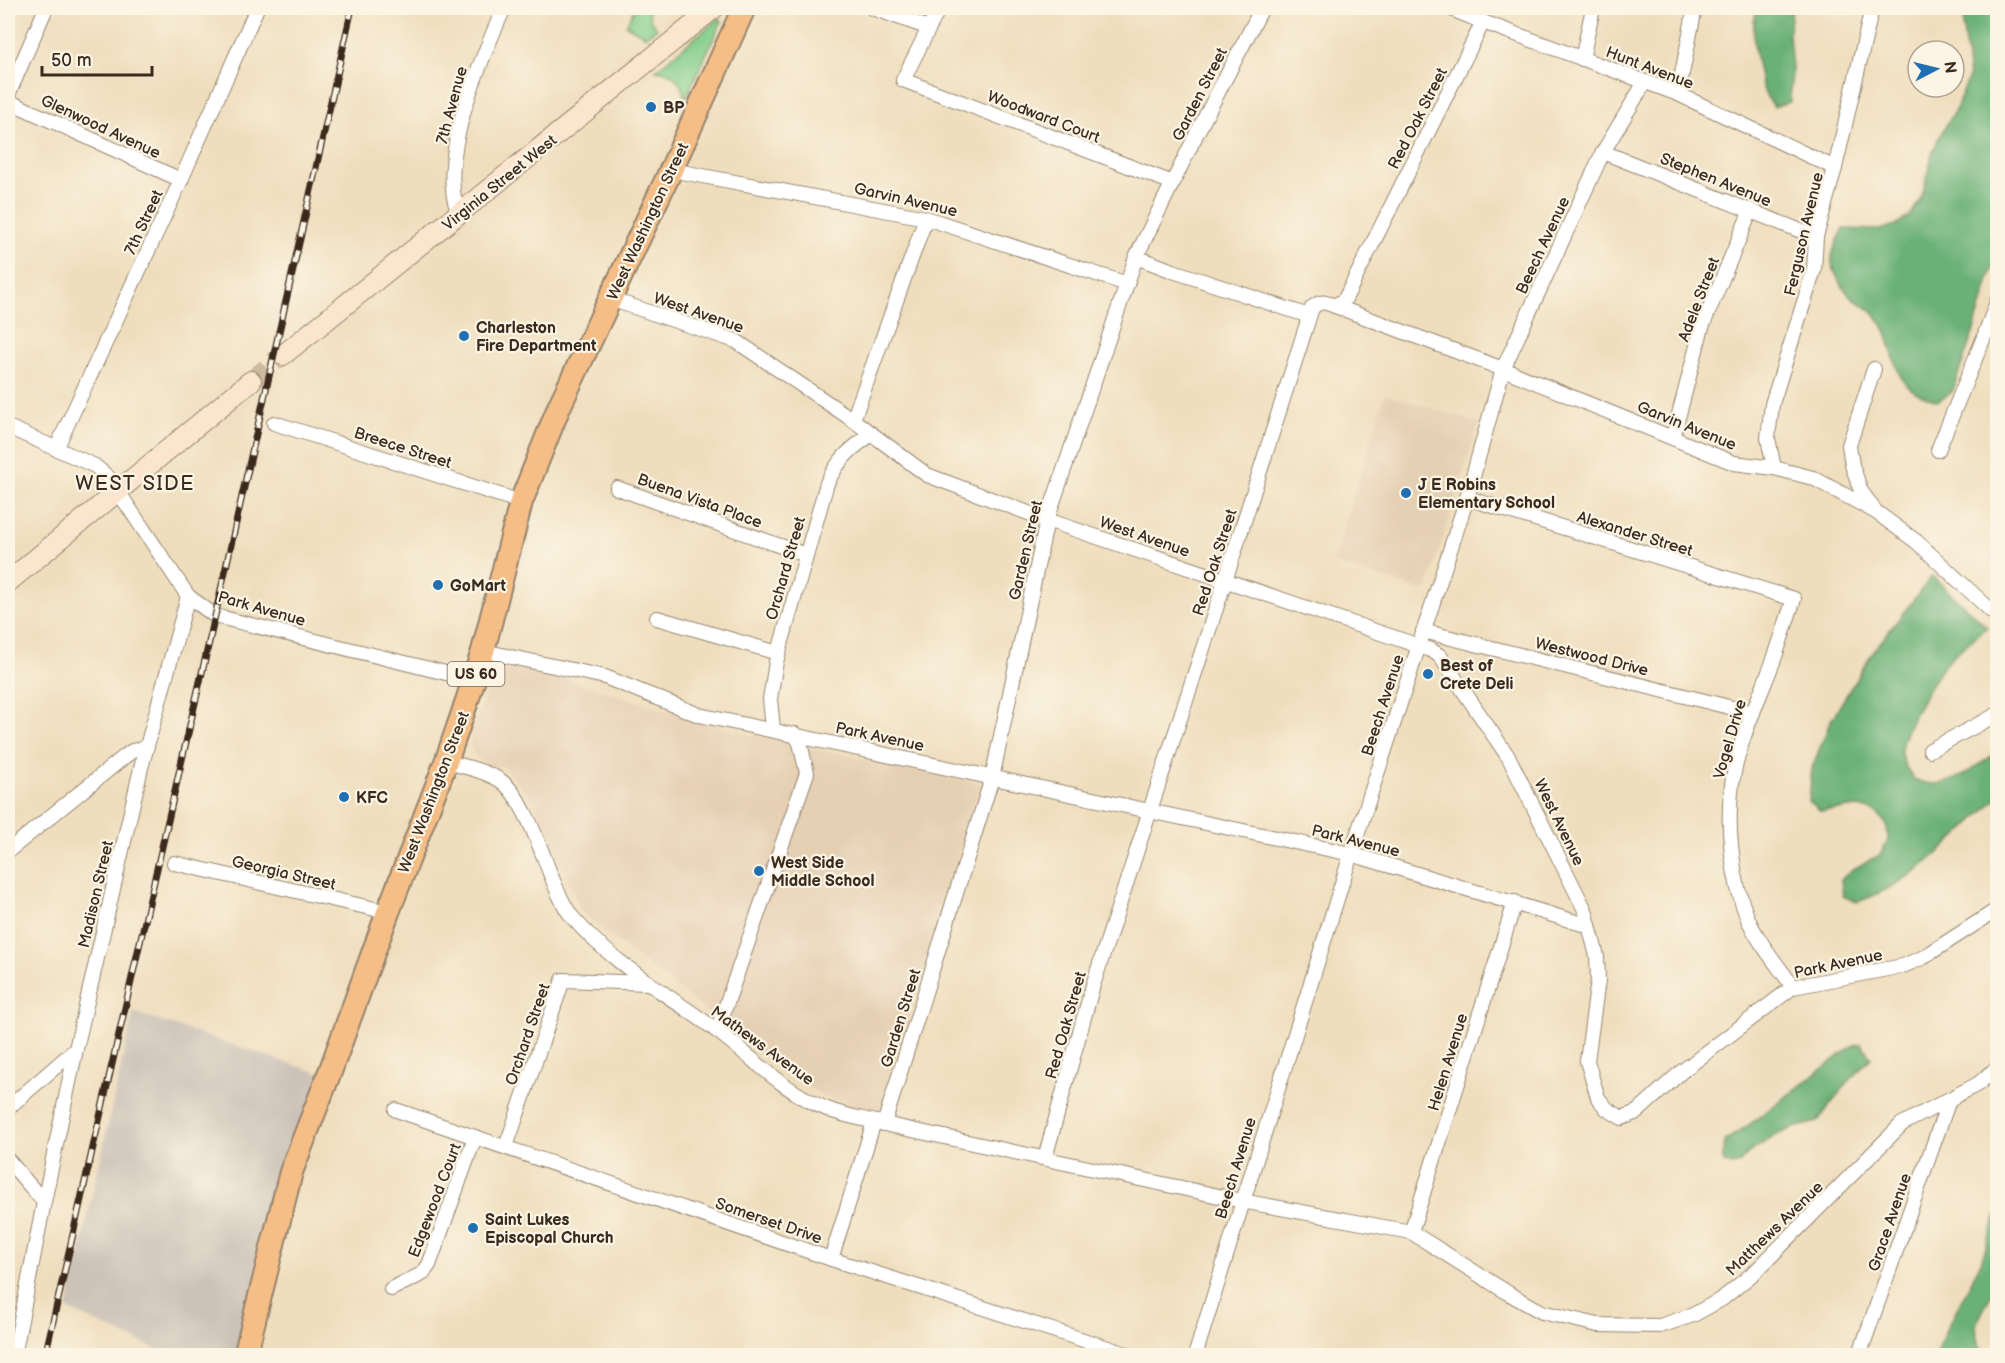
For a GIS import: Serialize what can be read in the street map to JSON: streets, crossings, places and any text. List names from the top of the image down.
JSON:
{
  "streets": {
    "main road": ["Virginia Street West", "West Washington Street", "US 60"],
    "street": [
      "Hunt Avenue",
      "Garden Street",
      "7th Avenue",
      "Woodward Court",
      "Red Oak Street",
      "Glenwood Avenue",
      "Stephen Avenue",
      "Garvin Avenue",
      "7th Street",
      "Ferguson Avenue",
      "Beech Avenue",
      "Adele Street",
      "West Avenue",
      "Breece Street",
      "Buena Vista Place",
      "Alexander Street",
      "Orchard Street",
      "Park Avenue",
      "Westwood Drive",
      "Vogel Drive",
      "Georgia Street",
      "Madison Street",
      "Mathews Avenue",
      "Helen Avenue",
      "Edgewood Court",
      "Somerset Drive",
      "Grace Avenue",
      "Matthews Avenue"
    ]
  },
  "crossings": [
    ["Hunt Avenue", "Red Oak Street"],
    ["Hunt Avenue", "Ferguson Avenue"],
    ["Hunt Avenue", "Beech Avenue"],
    ["Garden Street", "Woodward Court"],
    ["Garden Street", "Garvin Avenue"],
    ["Garden Street", "West Avenue"],
    ["Garden Street", "Park Avenue"],
    ["Garden Street", "Mathews Avenue"],
    ["Garden Street", "Somerset Drive"],
    ["7th Avenue", "Virginia Street West"],
    ["Red Oak Street", "Garvin Avenue"],
    ["Red Oak Street", "West Avenue"],
    ["Red Oak Street", "Park Avenue"],
    ["Red Oak Street", "Mathews Avenue"],
    ["Glenwood Avenue", "7th Street"],
    ["Stephen Avenue", "Ferguson Avenue"],
    ["Stephen Avenue", "Beech Avenue"],
    ["Stephen Avenue", "Adele Street"],
    ["Garvin Avenue", "West Washington Street"],
    ["Garvin Avenue", "Ferguson Avenue"],
    ["Garvin Avenue", "Beech Avenue"],
    ["Garvin Avenue", "Adele Street"],
    ["West Washington Street", "West Avenue"],
    ["West Washington Street", "Breece Street"],
    ["West Washington Street", "Park Avenue"],
    ["West Washington Street", "Georgia Street"],
    ["West Washington Street", "Mathews Avenue"],
    ["7th Street", "Park Avenue"],
    ["Beech Avenue", "West Avenue"],
    ["Beech Avenue", "Alexander Street"],
    ["Beech Avenue", "Park Avenue"],
    ["Beech Avenue", "Westwood Drive"],
    ["Beech Avenue", "Mathews Avenue"],
    ["Beech Avenue", "Matthews Avenue"],
    ["West Avenue", "Orchard Street"],
    ["West Avenue", "Park Avenue"],
    ["Buena Vista Place", "Orchard Street"],
    ["Alexander Street", "Vogel Drive"],
    ["Orchard Street", "Park Avenue"],
    ["Orchard Street", "Mathews Avenue"],
    ["Orchard Street", "Somerset Drive"],
    ["Park Avenue", "Vogel Drive"],
    ["Park Avenue", "Madison Street"],
    ["Park Avenue", "Helen Avenue"],
    ["Westwood Drive", "Vogel Drive"],
    ["Mathews Avenue", "Matthews Avenue"],
    ["Helen Avenue", "Matthews Avenue"],
    ["Edgewood Court", "Somerset Drive"],
    ["Grace Avenue", "Matthews Avenue"]
  ],
  "districts": ["WEST SIDE"],
  "places": [
    "BP",
    "Charleston Fire Department",
    "J E Robins Elementary School",
    "GoMart",
    "Best of Crete Deli",
    "KFC",
    "West Side Middle School",
    "Saint Lukes Episcopal Church"
  ],
  "scale_bar": "50 m",
  "north": "right"
}
